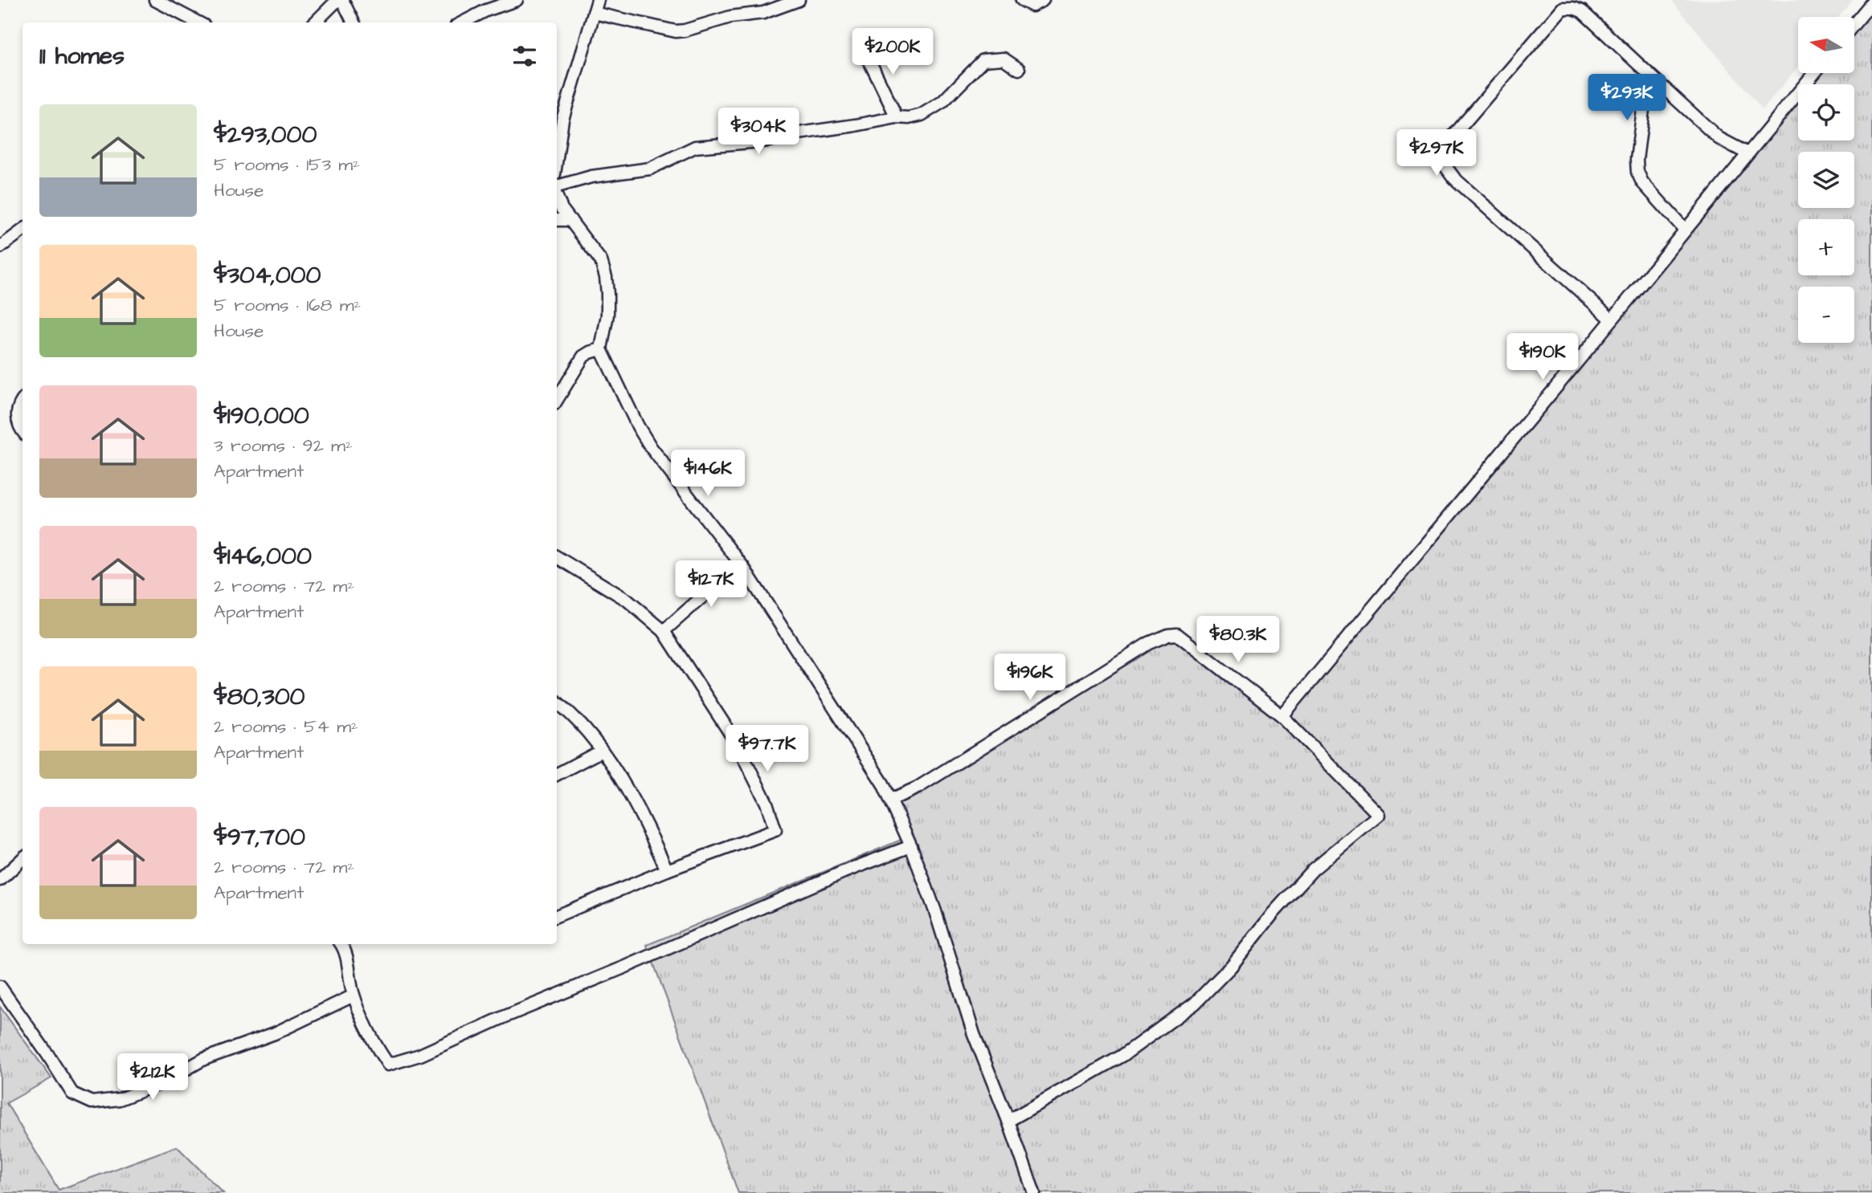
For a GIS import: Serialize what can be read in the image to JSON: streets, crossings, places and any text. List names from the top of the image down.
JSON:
{
  "north": "left",
  "page": {
    "map_buttons": ["+", "−"],
    "heading": "11 homes",
    "price": [
      "$200K",
      "$293K",
      "$304K",
      "$297K",
      "$190K",
      "$146K",
      "$127K",
      "$80.3K",
      "$196K",
      "$97.7K",
      "$212K"
    ],
    "list": [
      {
        "name": "$293,000",
        "note": "5 rooms · 153 m² · House"
      },
      {
        "name": "$304,000",
        "note": "5 rooms · 168 m² · House"
      },
      {
        "name": "$190,000",
        "note": "3 rooms · 92 m² · Apartment"
      },
      {
        "name": "$146,000",
        "note": "2 rooms · 72 m² · Apartment"
      },
      {
        "name": "$80,300",
        "note": "2 rooms · 54 m² · Apartment"
      },
      {
        "name": "$97,700",
        "note": "2 rooms · 72 m² · Apartment"
      }
    ]
  }
}
